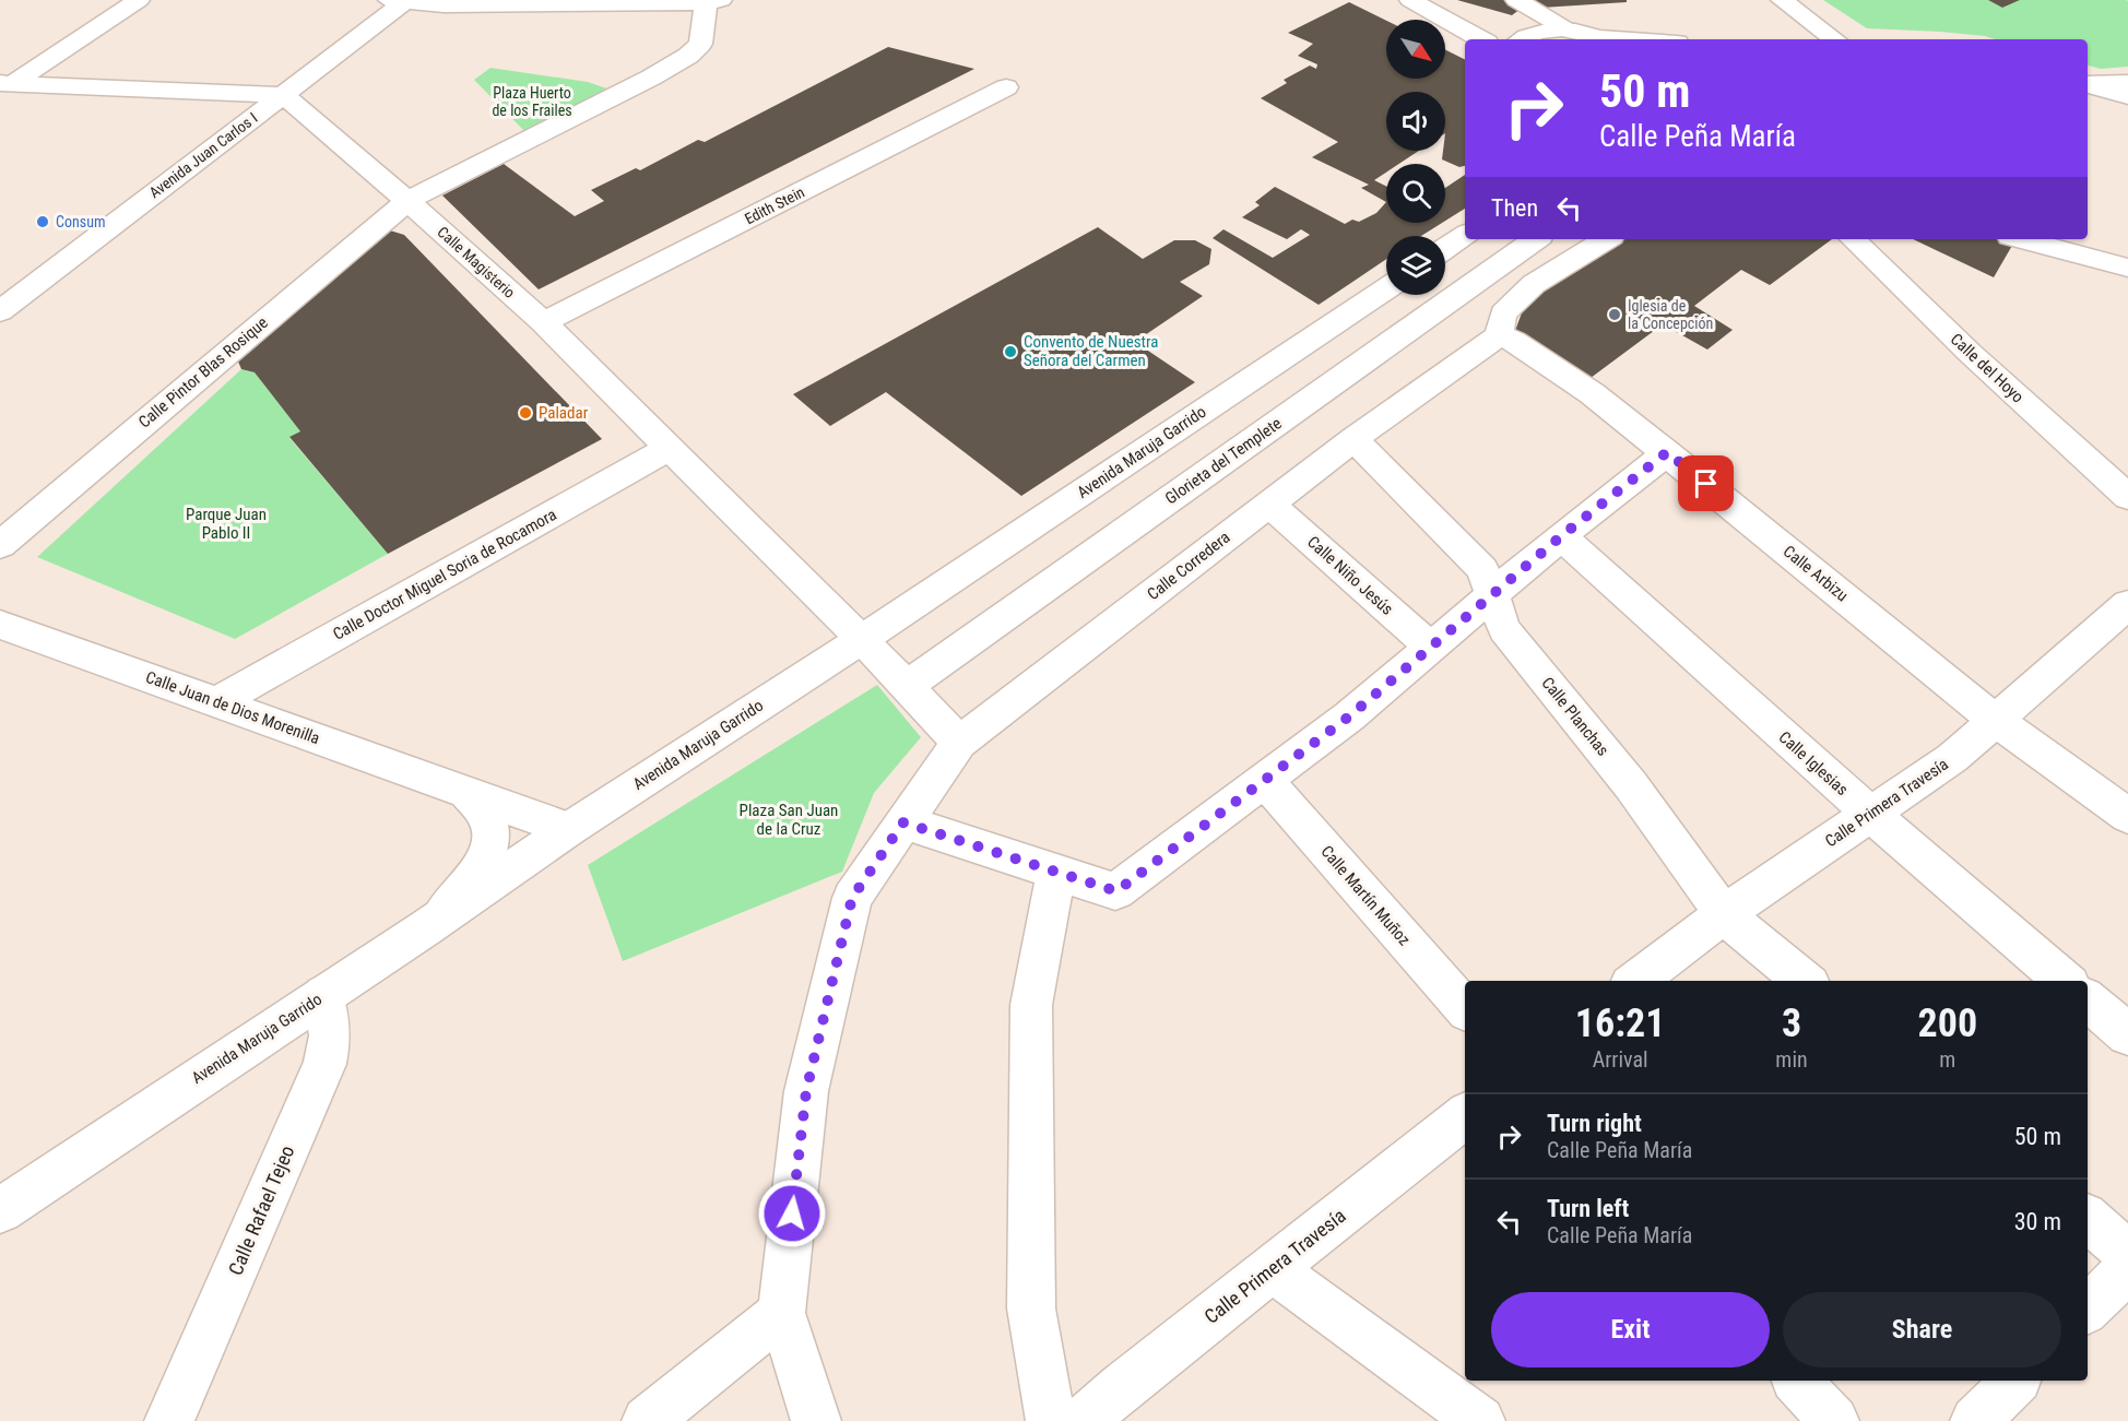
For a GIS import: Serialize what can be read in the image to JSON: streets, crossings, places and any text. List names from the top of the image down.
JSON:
{
  "streets": {
    "street": [
      "Avenida Juan Carlos I",
      "Edith Stein",
      "Calle Magisterio",
      "Calle del Hoyo",
      "Calle Pintor Blas Rosique",
      "Avenida Maruja Garrido",
      "Glorieta del Templete",
      "Calle Corredera",
      "Calle Arbizu",
      "Calle Doctor Miguel Soria de Rocamora",
      "Calle Niño Jesús",
      "Calle Juan de Dios Morenilla",
      "Calle Planchas",
      "Calle Iglesias",
      "Calle Primera Travesía",
      "Calle Martín Muñoz",
      "Calle Rafael Tejeo"
    ]
  },
  "crossings": [
    ["Avenida Juan Carlos I", "Calle Magisterio"],
    ["Edith Stein", "Calle Magisterio"],
    ["Calle Magisterio", "Calle Pintor Blas Rosique"],
    ["Calle Magisterio", "Avenida Maruja Garrido"],
    ["Calle Magisterio", "Glorieta del Templete"],
    ["Calle Magisterio", "Calle Corredera"],
    ["Calle Magisterio", "Calle Doctor Miguel Soria de Rocamora"],
    ["Avenida Maruja Garrido", "Calle Juan de Dios Morenilla"],
    ["Avenida Maruja Garrido", "Calle Rafael Tejeo"],
    ["Calle Corredera", "Calle Arbizu"],
    ["Calle Corredera", "Calle Niño Jesús"],
    ["Calle Corredera", "Calle Planchas"],
    ["Calle Arbizu", "Calle Primera Travesía"],
    ["Calle Doctor Miguel Soria de Rocamora", "Calle Juan de Dios Morenilla"],
    ["Calle Planchas", "Calle Primera Travesía"],
    ["Calle Iglesias", "Calle Primera Travesía"]
  ],
  "parks": ["Plaza Huerto de los Frailes", "Parque Juan Pablo II", "Plaza San Juan de la Cruz"],
  "places": [
    "Consum",
    "Iglesia de la Concepción",
    "Convento de Nuestra Señora del Carmen",
    "Paladar"
  ],
  "north": "bottom right",
  "page": {
    "turn": ["50 m", "Calle Peña María"],
    "then": "Then",
    "eta": [
      "16:21",
      "Arrival",
      "3",
      "min",
      "200",
      "m"
    ],
    "list": [
      {
        "name": "Turn right",
        "note": "Calle Peña María",
        "value": "50 m"
      },
      {
        "name": "Turn left",
        "note": "Calle Peña María",
        "value": "30 m"
      }
    ],
    "buttons": ["Exit", "Share"]
  }
}
